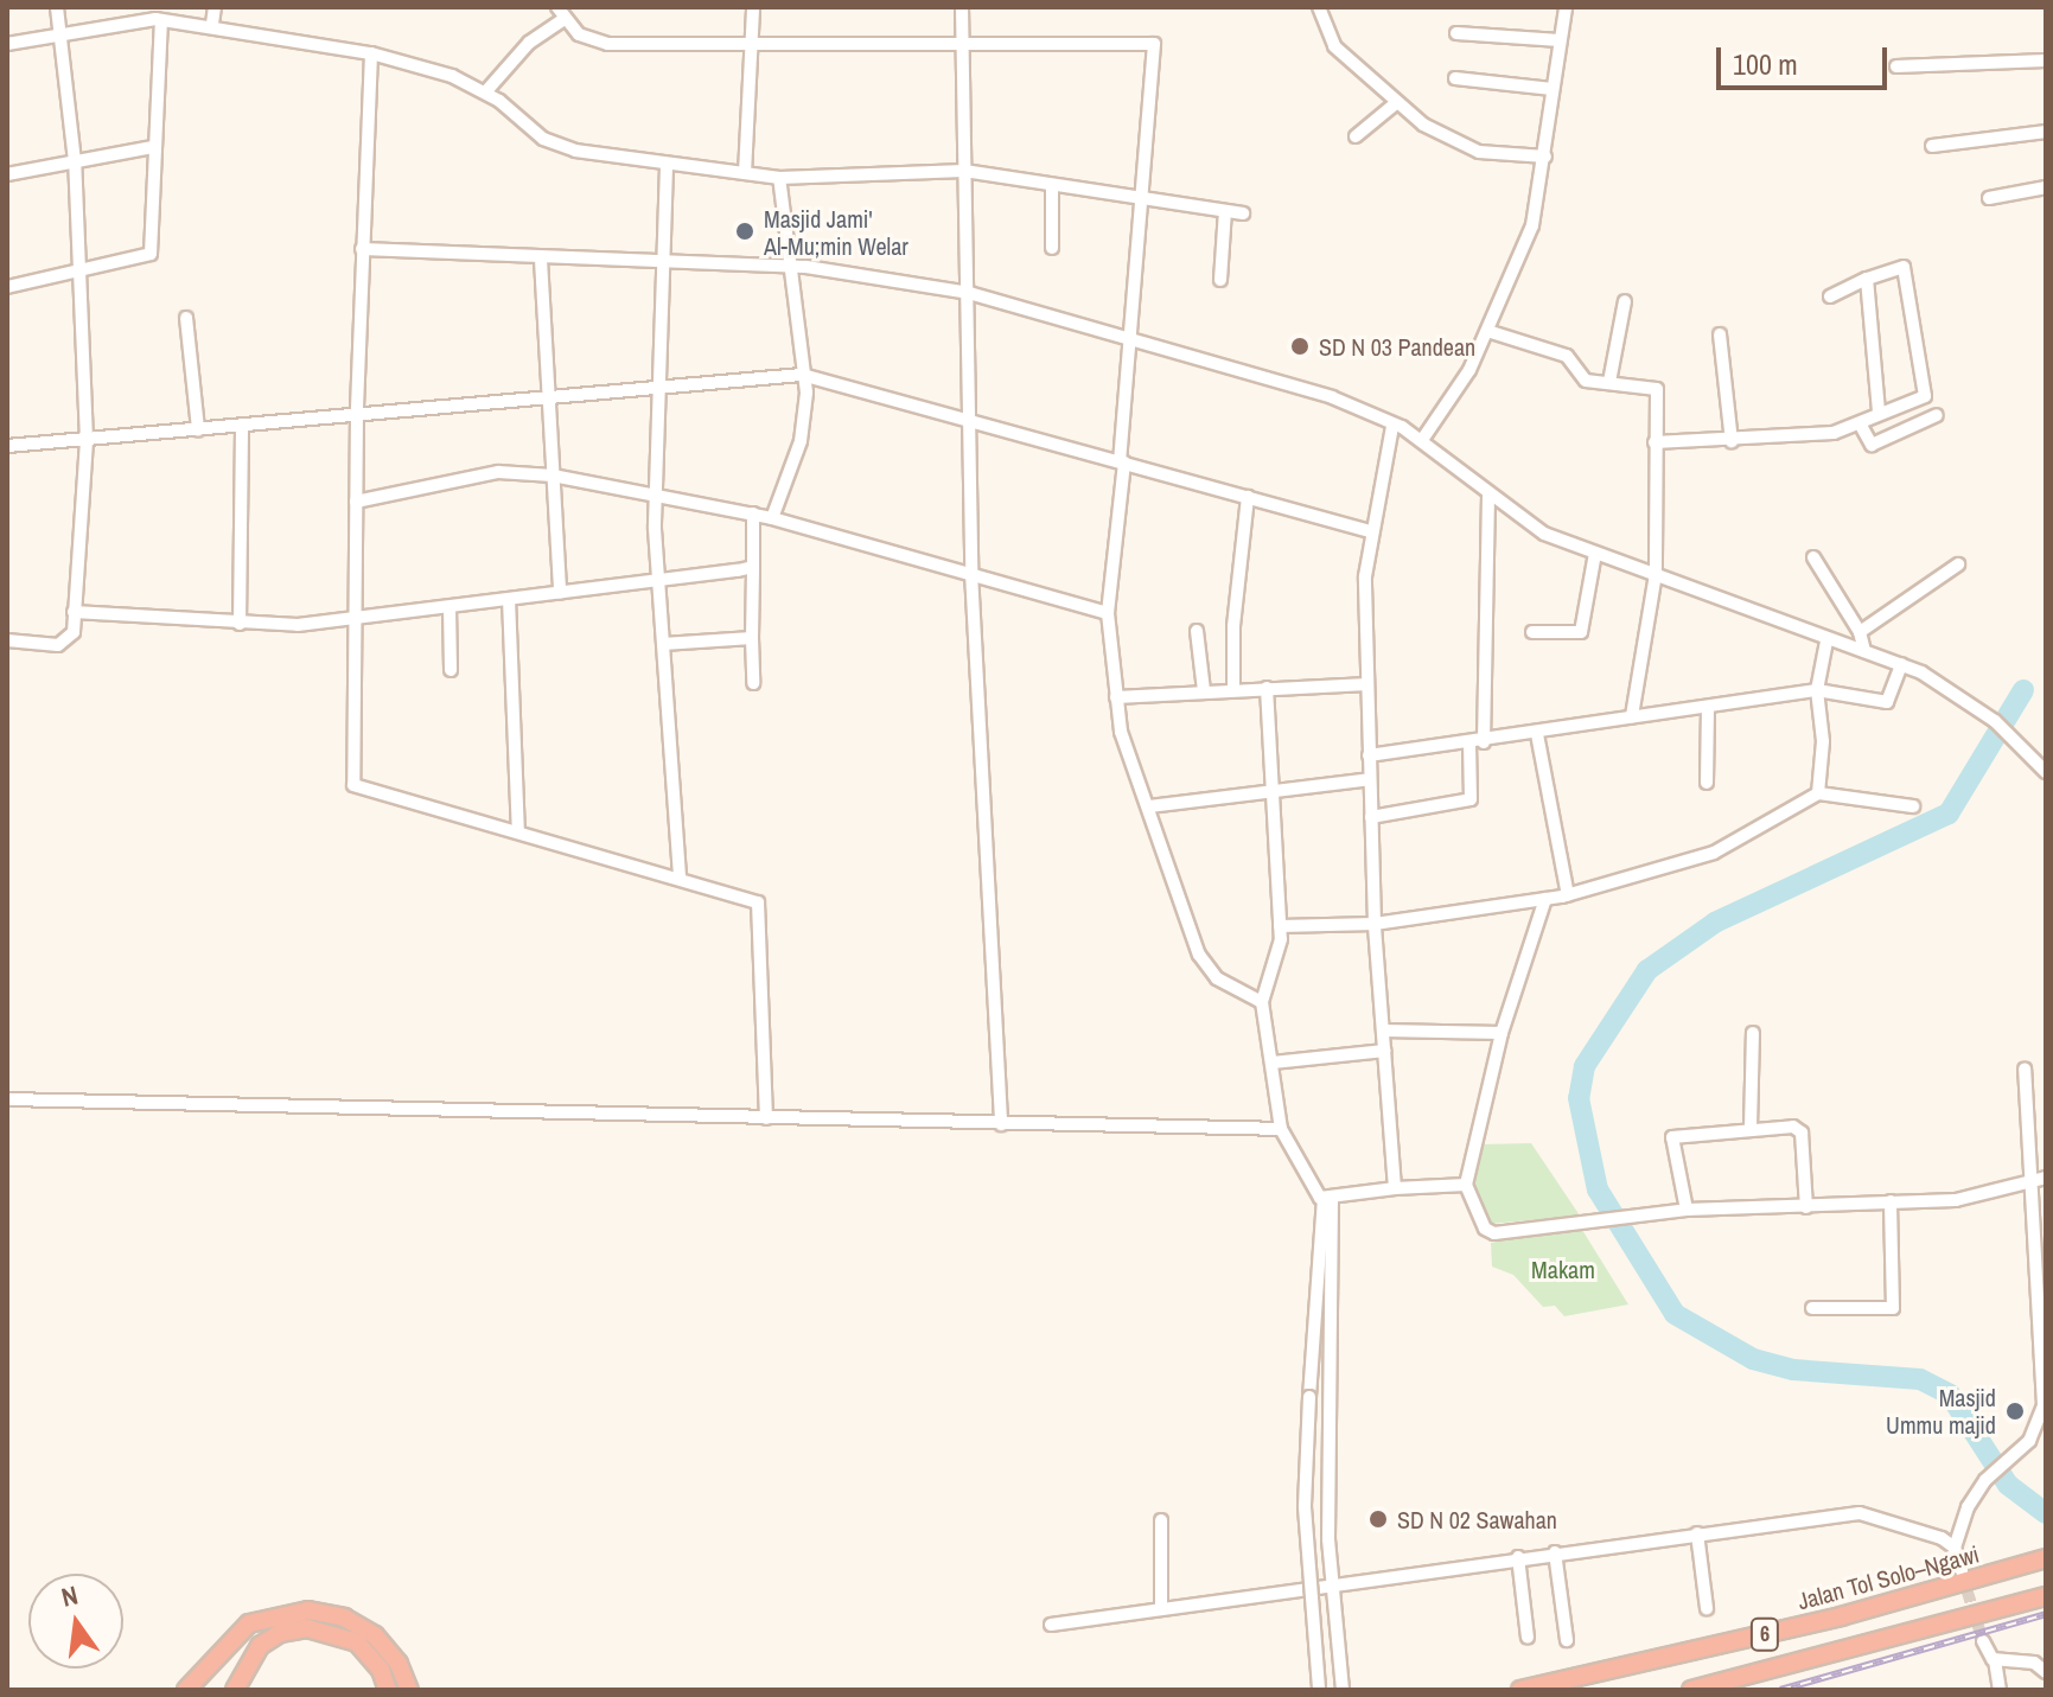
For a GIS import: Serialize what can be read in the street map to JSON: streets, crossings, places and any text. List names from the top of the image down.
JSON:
{
  "streets": {
    "highway": ["Jalan Tol Solo–Ngawi", "6"]
  },
  "parks": ["Makam"],
  "places": [
    "Masjid Jami' Al-Mu;min Welar",
    "SD N 03 Pandean",
    "Masjid Ummu majid",
    "SD N 02 Sawahan"
  ],
  "scale_bar": "100 m",
  "north": "top"
}
